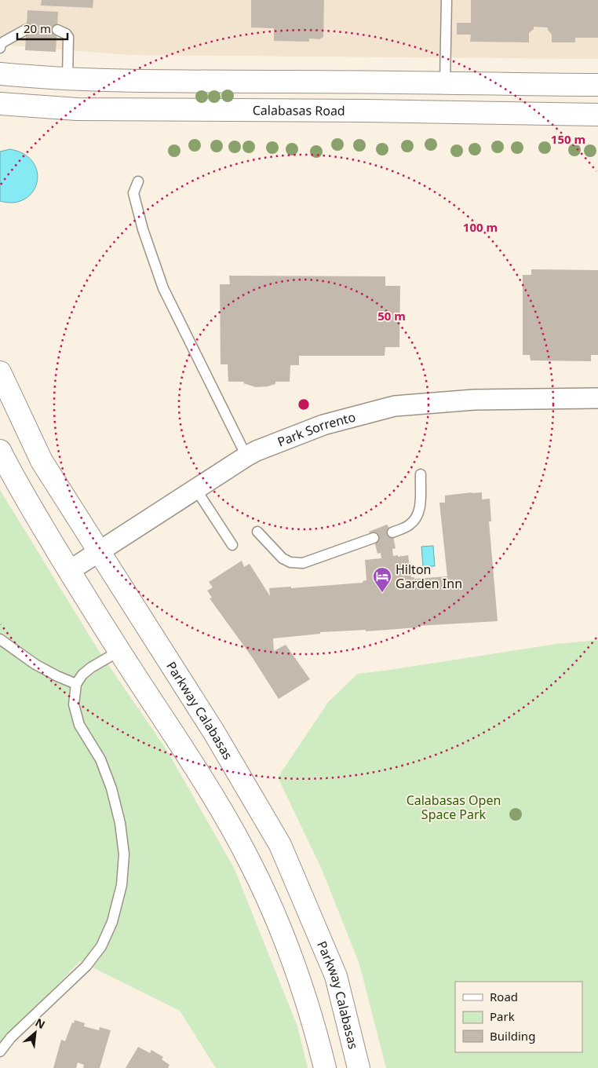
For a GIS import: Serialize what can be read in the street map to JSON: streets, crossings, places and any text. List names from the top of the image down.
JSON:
{
  "streets": {
    "street": ["Calabasas Road", "Park Sorrento", "Parkway Calabasas"]
  },
  "crossings": [
    ["Park Sorrento", "Parkway Calabasas"]
  ],
  "parks": ["Calabasas Open Space Park"],
  "places": {
    "hotel": ["Hilton Garden Inn"]
  },
  "legend": ["Road", "Park", "Building"],
  "scale_bar": "20 m",
  "north": "top right",
  "rings": ["150 m", "100 m", "50 m"]
}
